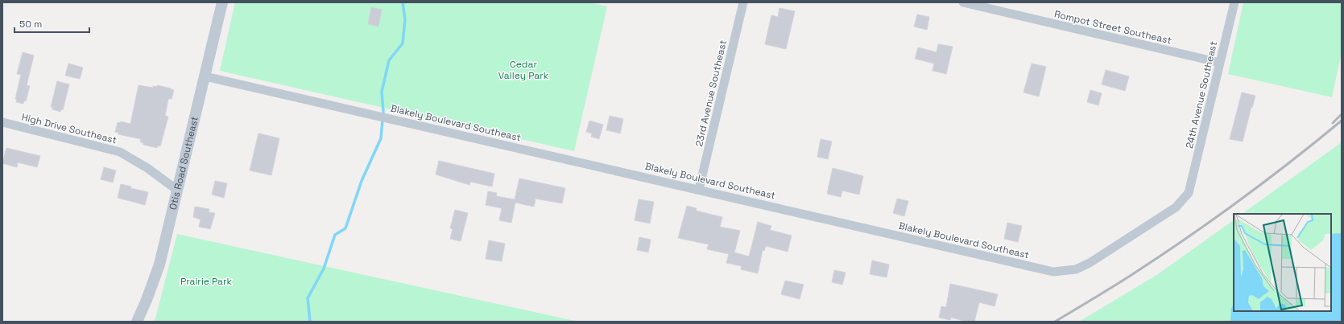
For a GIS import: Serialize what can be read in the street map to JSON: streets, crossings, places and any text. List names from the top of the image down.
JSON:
{
  "streets": {
    "street": [
      "Rompot Street Southeast",
      "23rd Avenue Southeast",
      "24th Avenue Southeast",
      "Blakely Boulevard Southeast",
      "High Drive Southeast",
      "Otis Road Southeast"
    ]
  },
  "crossings": [
    ["Rompot Street Southeast", "24th Avenue Southeast"],
    ["23rd Avenue Southeast", "Blakely Boulevard Southeast"],
    ["24th Avenue Southeast", "Blakely Boulevard Southeast"],
    ["Blakely Boulevard Southeast", "Otis Road Southeast"],
    ["High Drive Southeast", "Otis Road Southeast"]
  ],
  "parks": ["Cedar Valley Park", "Prairie Park"],
  "scale_bar": "50 m"
}
